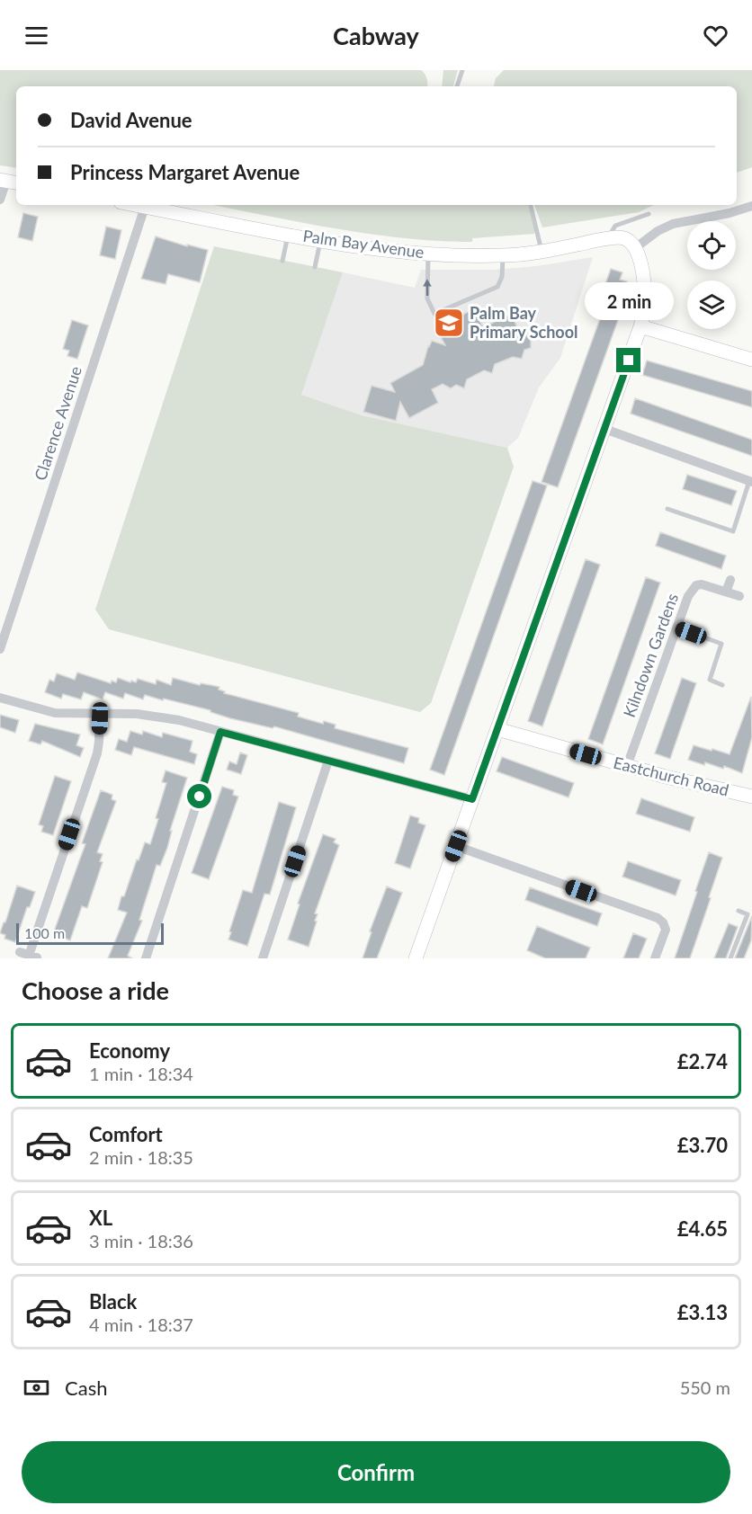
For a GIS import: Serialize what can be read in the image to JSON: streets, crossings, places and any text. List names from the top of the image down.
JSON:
{
  "streets": {
    "main road": ["Palm Bay Avenue", "Eastchurch Road"],
    "street": ["Clarence Avenue", "Kilndown Gardens"]
  },
  "crossings": [
    ["Palm Bay Avenue", "Clarence Avenue"],
    ["Kilndown Gardens", "Eastchurch Road"]
  ],
  "places": {
    "school or university": ["Palm Bay Primary School"]
  },
  "scale_bar": "100 m",
  "page": {
    "header": "Cabway",
    "banner": ["David Avenue", "Princess Margaret Avenue"],
    "bubble": "2 min",
    "scale": "100 m",
    "heading": "Choose a ride",
    "list": [
      {
        "name": "Economy",
        "note": "1 min · 18:34",
        "value": "£2.74"
      },
      {
        "name": "Comfort",
        "note": "2 min · 18:35",
        "value": "£3.70"
      },
      {
        "name": "XL",
        "note": "3 min · 18:36",
        "value": "£4.65"
      },
      {
        "name": "Black",
        "note": "4 min · 18:37",
        "value": "£3.13"
      }
    ],
    "pay": ["Cash", "550 m"],
    "buttons": "Confirm"
  }
}
